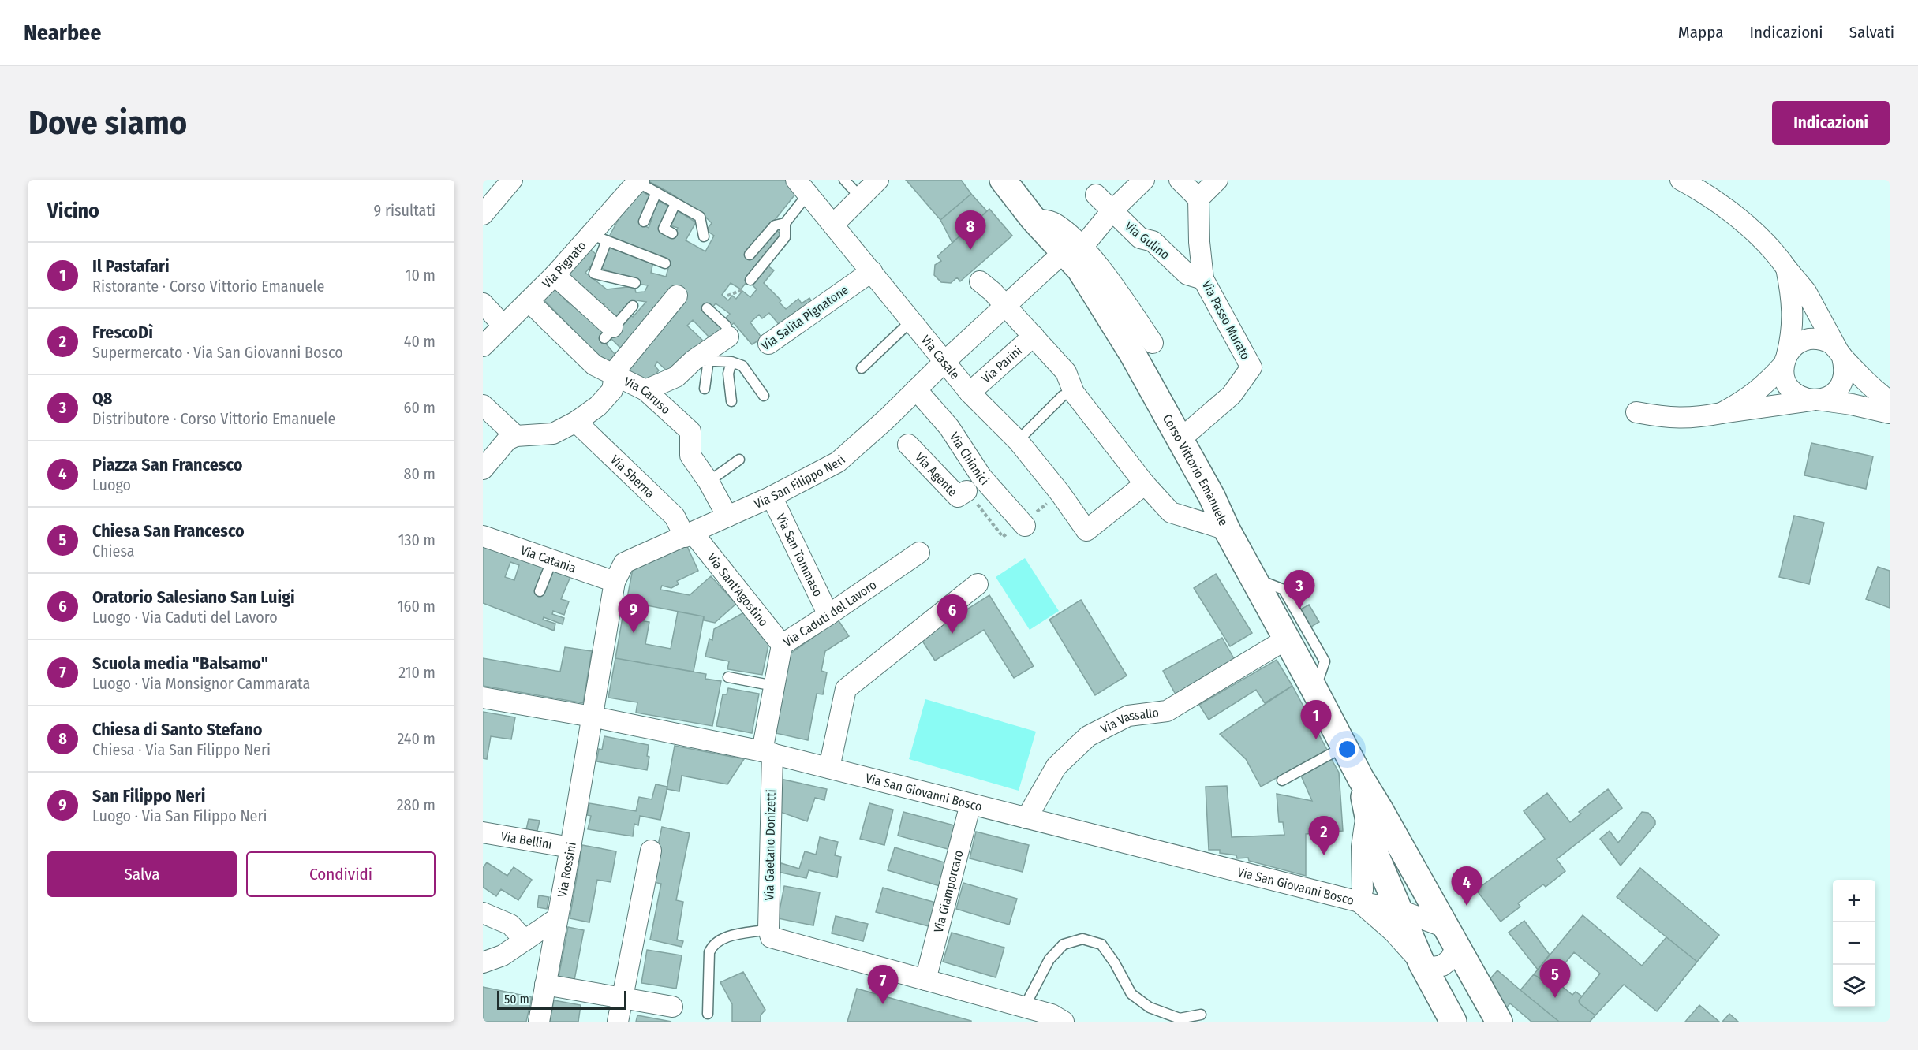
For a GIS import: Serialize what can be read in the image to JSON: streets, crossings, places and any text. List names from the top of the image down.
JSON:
{
  "streets": {
    "main road": ["Corso Vittorio Emanuele"],
    "street": [
      "Via Gulino",
      "Via Pignato",
      "Via Salita Pignatone",
      "Via Passo Murato",
      "Via Casale",
      "Via Parini",
      "Via Caruso",
      "Via Chinnici",
      "Via Agente",
      "Via Sberna",
      "Via San Filippo Neri",
      "Via San Tommaso",
      "Via Catania",
      "Via Sant'Agostino",
      "Via Caduti del Lavoro",
      "Via Vassallo",
      "Via San Giovanni Bosco",
      "Via Bellini",
      "Via Gaetano Donizetti",
      "Via Rossini",
      "Via Giamporcaro"
    ]
  },
  "crossings": [
    ["Via Gulino", "Via Passo Murato"],
    ["Via Gulino", "Via San Filippo Neri"],
    ["Via Pignato", "Via Caruso"],
    ["Via Salita Pignatone", "Via Casale"],
    ["Via Passo Murato", "Corso Vittorio Emanuele"],
    ["Via Casale", "Via Parini"],
    ["Via Casale", "Via San Filippo Neri"],
    ["Via Caruso", "Via San Filippo Neri"],
    ["Via Chinnici", "Via San Filippo Neri"],
    ["Corso Vittorio Emanuele", "Via San Filippo Neri"],
    ["Corso Vittorio Emanuele", "Via Vassallo"],
    ["Via Sberna", "Via San Filippo Neri"],
    ["Via Sberna", "Via Sant'Agostino"],
    ["Via San Filippo Neri", "Via San Tommaso"],
    ["Via San Filippo Neri", "Via Catania"],
    ["Via San Filippo Neri", "Via Sant'Agostino"],
    ["Via San Filippo Neri", "Via San Giovanni Bosco"],
    ["Via San Filippo Neri", "Via Rossini"],
    ["Via San Tommaso", "Via Caduti del Lavoro"],
    ["Via Sant'Agostino", "Via Caduti del Lavoro"],
    ["Via Caduti del Lavoro", "Via San Giovanni Bosco"],
    ["Via Caduti del Lavoro", "Via Gaetano Donizetti"],
    ["Via Vassallo", "Via San Giovanni Bosco"],
    ["Via San Giovanni Bosco", "Via Gaetano Donizetti"],
    ["Via San Giovanni Bosco", "Via Rossini"],
    ["Via San Giovanni Bosco", "Via Giamporcaro"],
    ["Via Bellini", "Via Rossini"]
  ],
  "scale_bar": "50 m",
  "page": {
    "header": "Nearbee",
    "nav": ["Mappa", "Indicazioni", "Salvati"],
    "buttons": [
      "Indicazioni",
      ["Salva", "Condividi"]
    ],
    "title": "Dove siamo",
    "heading": ["Vicino", "9 risultati"],
    "pins": [
      "8",
      "3",
      "9",
      "6",
      "1",
      "2",
      "4",
      "5",
      "7"
    ],
    "list": [
      {
        "mark": "1",
        "name": "Il Pastafari",
        "note": "Ristorante · Corso Vittorio Emanuele",
        "value": "10 m"
      },
      {
        "mark": "2",
        "name": "FrescoDì",
        "note": "Supermercato · Via San Giovanni Bosco",
        "value": "40 m"
      },
      {
        "mark": "3",
        "name": "Q8",
        "note": "Distributore · Corso Vittorio Emanuele",
        "value": "60 m"
      },
      {
        "mark": "4",
        "name": "Piazza San Francesco",
        "note": "Luogo",
        "value": "80 m"
      },
      {
        "mark": "5",
        "name": "Chiesa San Francesco",
        "note": "Chiesa",
        "value": "130 m"
      },
      {
        "mark": "6",
        "name": "Oratorio Salesiano San Luigi",
        "note": "Luogo · Via Caduti del Lavoro",
        "value": "160 m"
      },
      {
        "mark": "7",
        "name": "Scuola media \"Balsamo\"",
        "note": "Luogo · Via Monsignor Cammarata",
        "value": "210 m"
      },
      {
        "mark": "8",
        "name": "Chiesa di Santo Stefano",
        "note": "Chiesa · Via San Filippo Neri",
        "value": "240 m"
      },
      {
        "mark": "9",
        "name": "San Filippo Neri",
        "note": "Luogo · Via San Filippo Neri",
        "value": "280 m"
      }
    ],
    "map_buttons": ["+", "−"],
    "scale": "50 m"
  }
}
